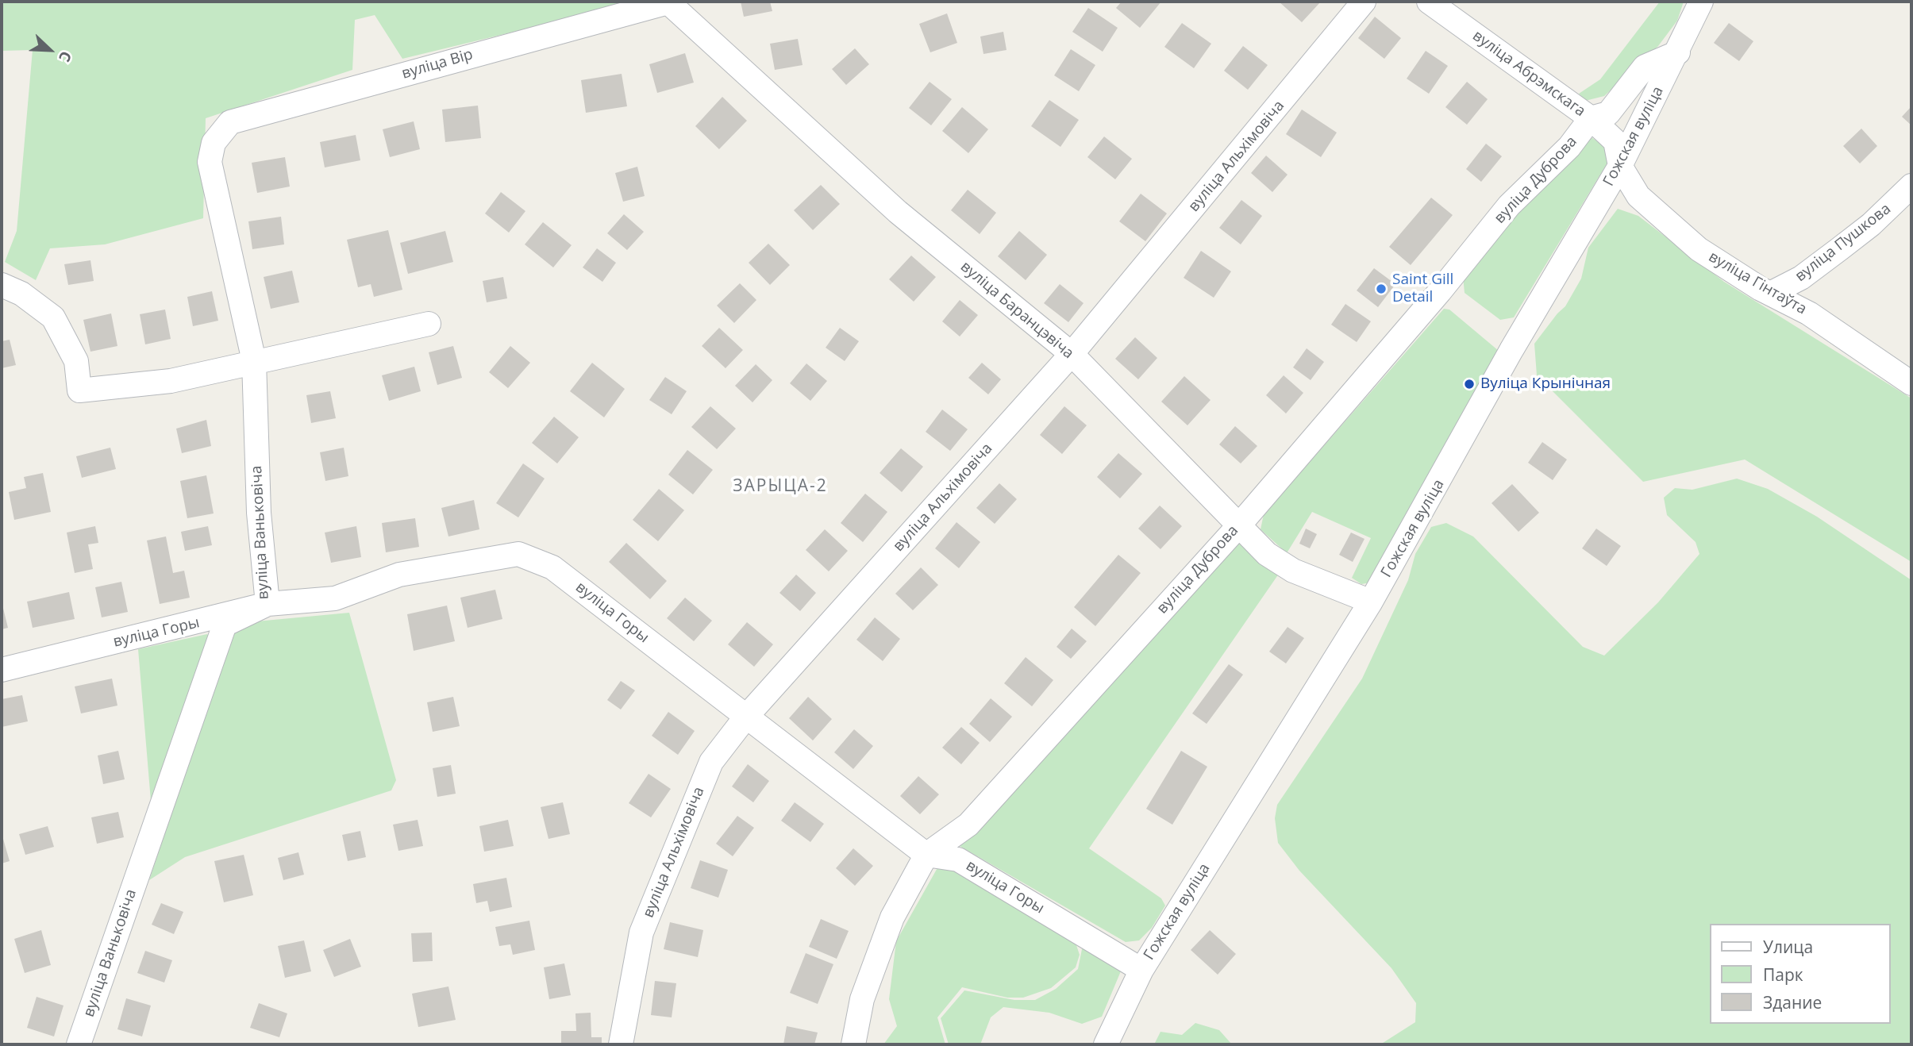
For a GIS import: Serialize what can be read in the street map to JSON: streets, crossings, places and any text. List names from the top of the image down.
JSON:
{
  "streets": {
    "street": [
      "вуліца Вір",
      "вуліца Абрэмскага",
      "Гожская вуліца",
      "вуліца Альхімовіча",
      "вуліца Дуброва",
      "вуліца Пушкова",
      "вуліца Гінтаўта",
      "вуліца Баранцэвіча",
      "вуліца Ваньковіча",
      "вуліца Горы"
    ]
  },
  "crossings": [
    ["вуліца Вір", "вуліца Баранцэвіча"],
    ["вуліца Вір", "вуліца Ваньковіча"],
    ["вуліца Абрэмскага", "Гожская вуліца"],
    ["вуліца Абрэмскага", "вуліца Дуброва"],
    ["вуліца Абрэмскага", "вуліца Гінтаўта"],
    ["Гожская вуліца", "вуліца Гінтаўта"],
    ["Гожская вуліца", "вуліца Баранцэвіча"],
    ["Гожская вуліца", "вуліца Горы"],
    ["вуліца Альхімовіча", "вуліца Баранцэвіча"],
    ["вуліца Альхімовіча", "вуліца Горы"],
    ["вуліца Дуброва", "вуліца Гінтаўта"],
    ["вуліца Дуброва", "вуліца Баранцэвіча"],
    ["вуліца Дуброва", "вуліца Горы"],
    ["вуліца Пушкова", "вуліца Гінтаўта"],
    ["вуліца Ваньковіча", "вуліца Горы"]
  ],
  "districts": ["ЗАРЫЦА-2"],
  "places": ["Saint Gill Detail", "Вуліца Крынічная"],
  "legend": ["Улица", "Парк", "Здание"],
  "north": "bottom right"
}
